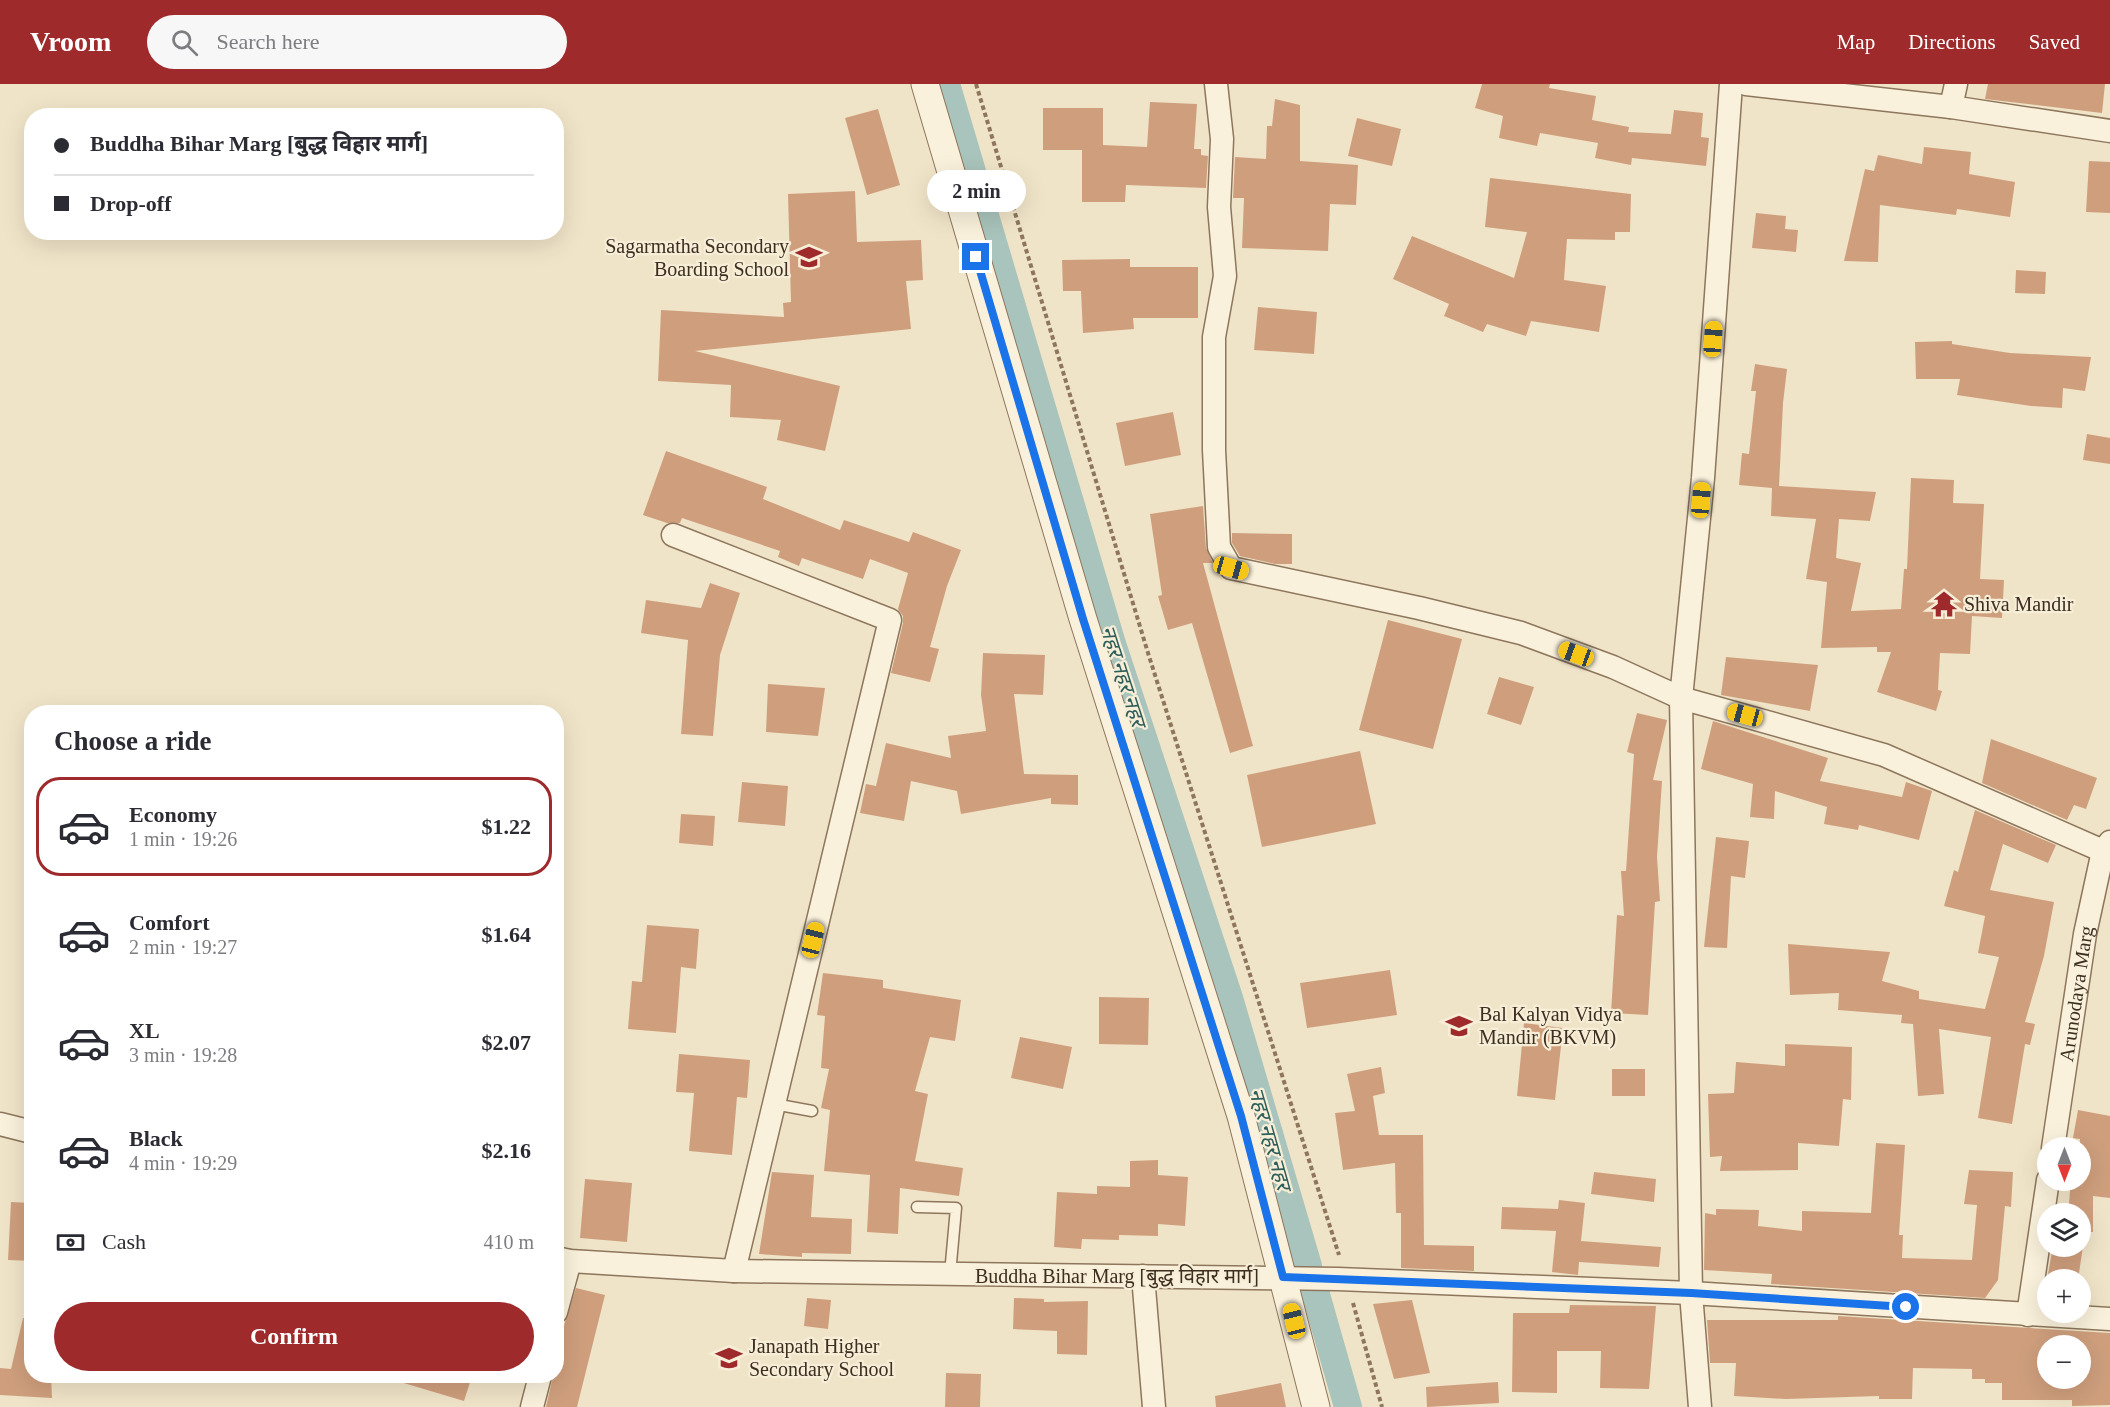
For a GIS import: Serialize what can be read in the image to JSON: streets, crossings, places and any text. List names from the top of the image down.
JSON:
{
  "streets": {
    "street": ["Arunodaya Marg", "Buddha Bihar Marg [बुद्ध विहार मार्ग]"]
  },
  "water": ["नहर नहर नहर"],
  "places": {
    "school or university": ["Sagarmatha Secondary Boarding School", "Bal Kalyan Vidya Mandir (BKVM)", "Janapath Higher Secondary School"],
    "temple": ["Shiva Mandir"]
  },
  "north": "bottom",
  "page": {
    "header": "Vroom",
    "search": "Search here",
    "nav": ["Map", "Directions", "Saved"],
    "banner": ["Buddha Bihar Marg [बुद्ध विहार मार्ग]", "Drop-off"],
    "bubble": "2 min",
    "heading": "Choose a ride",
    "list": [
      {
        "name": "Economy",
        "note": "1 min · 19:26",
        "value": "$1.22"
      },
      {
        "name": "Comfort",
        "note": "2 min · 19:27",
        "value": "$1.64"
      },
      {
        "name": "XL",
        "note": "3 min · 19:28",
        "value": "$2.07"
      },
      {
        "name": "Black",
        "note": "4 min · 19:29",
        "value": "$2.16"
      }
    ],
    "map_buttons": ["+", "−"],
    "pay": ["Cash", "410 m"],
    "buttons": "Confirm"
  }
}
